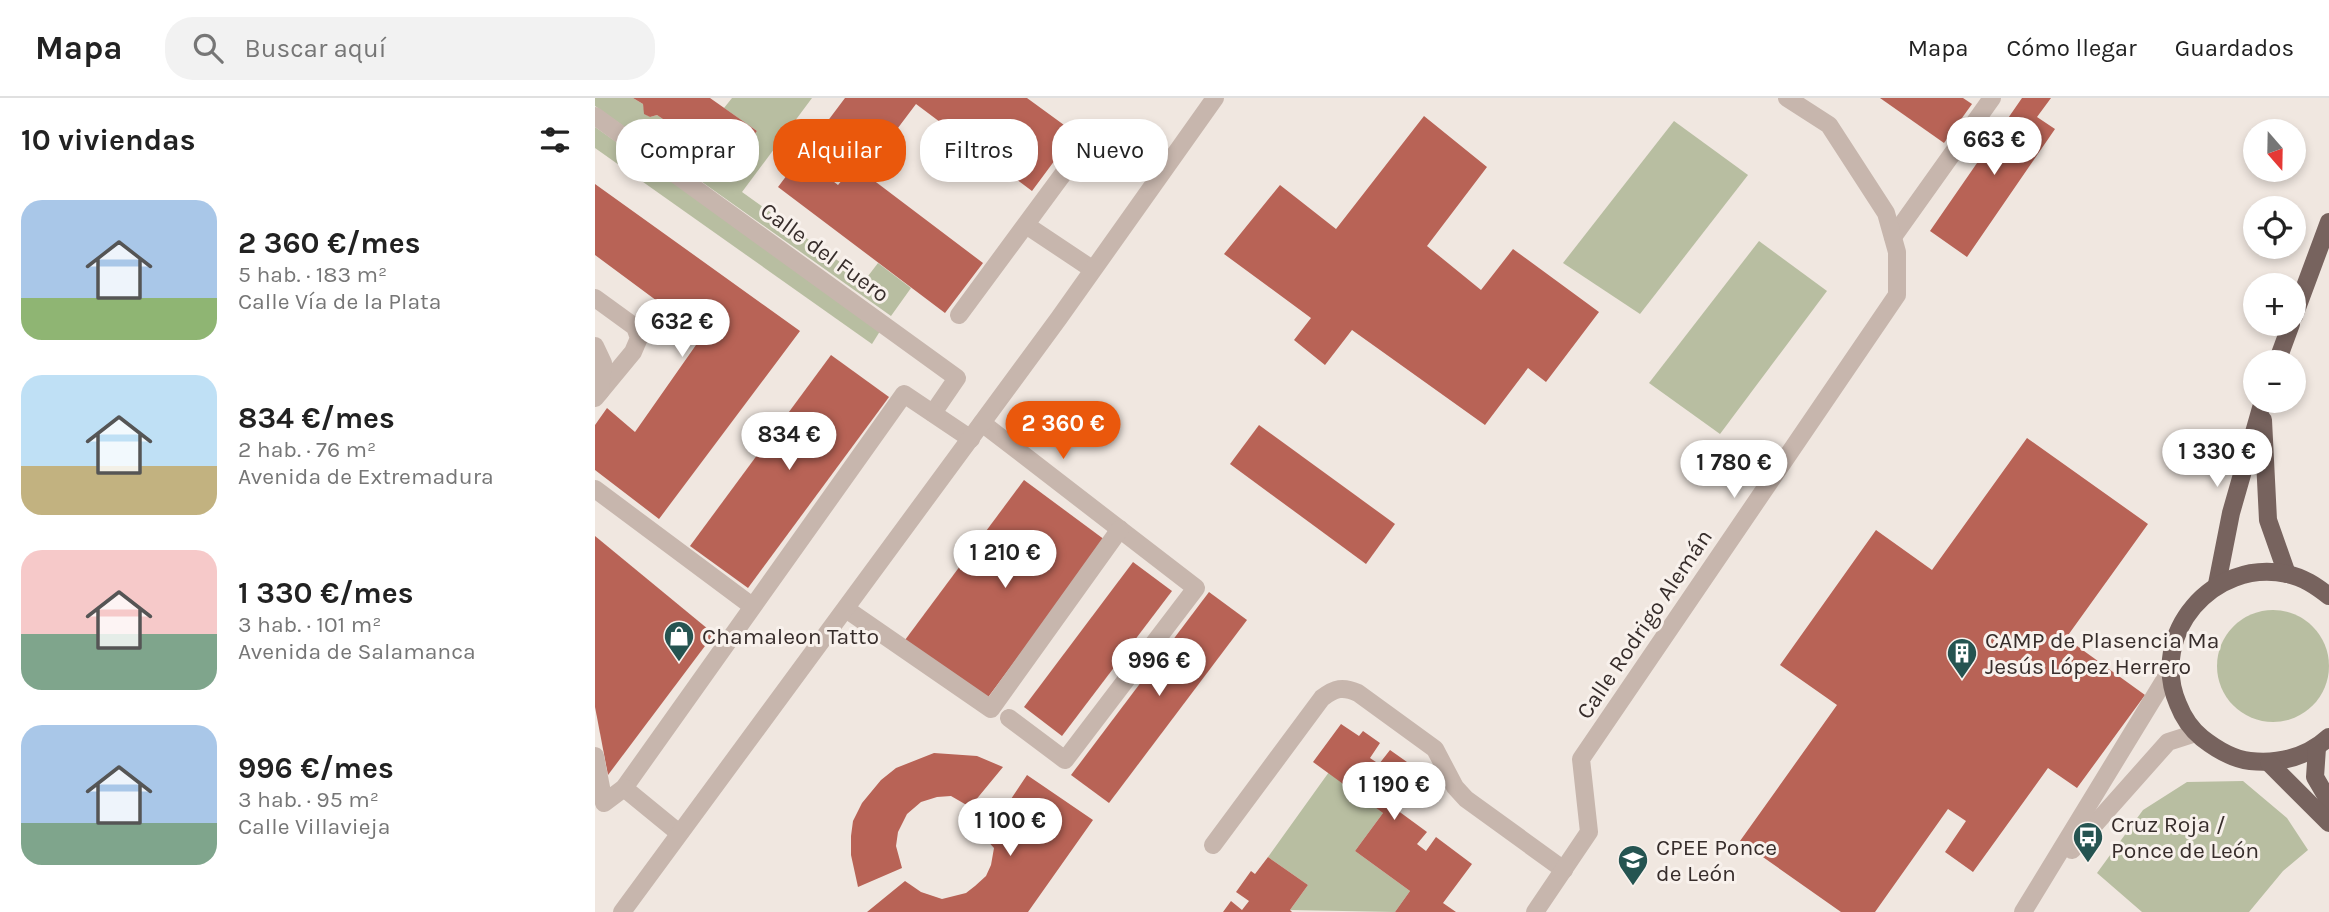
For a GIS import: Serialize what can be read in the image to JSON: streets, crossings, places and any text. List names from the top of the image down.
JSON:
{
  "streets": {
    "street": ["Calle del Fuero", "Calle Rodrigo Alemán"]
  },
  "places": {
    "shop": ["Chamaleon Tatto"],
    "building": ["CAMP de Plasencia Mª Jesús López Herrero"],
    "bus stop": ["Cruz Roja / Ponce de León"],
    "school or university": ["CPEE Ponce de León"]
  },
  "north": "bottom",
  "page": {
    "header": "Mapa",
    "search": "Buscar aquí",
    "nav": ["Mapa", "Cómo llegar", "Guardados"],
    "heading": "10 viviendas",
    "price": [
      "663 €",
      "632 €",
      "2 360 €",
      "834 €",
      "1 330 €",
      "1 780 €",
      "1 210 €",
      "996 €",
      "1 190 €",
      "1 100 €"
    ],
    "map_buttons": ["+", "−"],
    "chip": [
      "Comprar",
      "Alquilar",
      "Filtros",
      "Nuevo"
    ],
    "list": [
      {
        "name": "2 360 €/mes",
        "note": "5 hab. · 183 m² · Calle Vía de la Plata"
      },
      {
        "name": "834 €/mes",
        "note": "2 hab. · 76 m² · Avenida de Extremadura"
      },
      {
        "name": "1 330 €/mes",
        "note": "3 hab. · 101 m² · Avenida de Salamanca"
      },
      {
        "name": "996 €/mes",
        "note": "3 hab. · 95 m² · Calle Villavieja"
      }
    ]
  }
}
